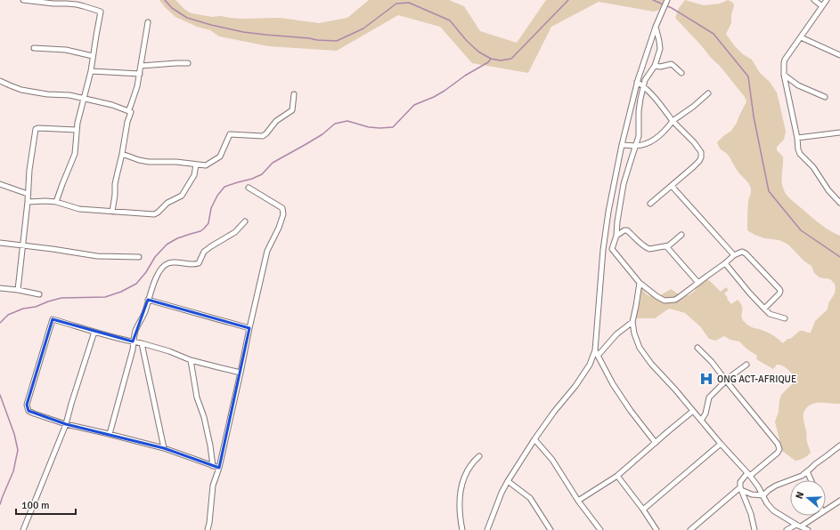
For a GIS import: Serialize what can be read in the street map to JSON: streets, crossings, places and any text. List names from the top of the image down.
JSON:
{
  "places": {
    "hospital": ["ONG ACT-AFRIQUE"]
  },
  "scale_bar": "100 m",
  "north": "left"
}
